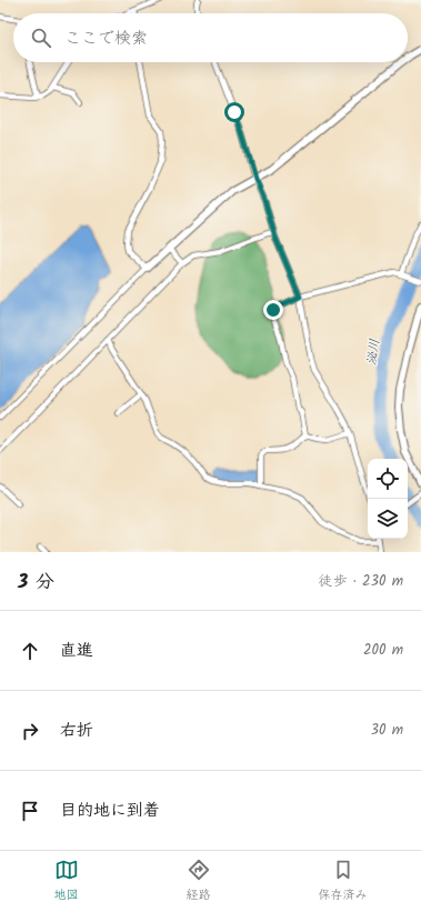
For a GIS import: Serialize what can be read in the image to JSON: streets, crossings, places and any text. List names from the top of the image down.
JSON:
{
  "water": ["泌川"],
  "page": {
    "search": "ここで検索",
    "heading": ["3 分", "徒歩 · 230 m"],
    "list": [
      ["直進", "200 m"],
      ["右折", "30 m"],
      "目的地に到着"
    ],
    "nav": ["地図", "経路", "保存済み"]
  }
}
